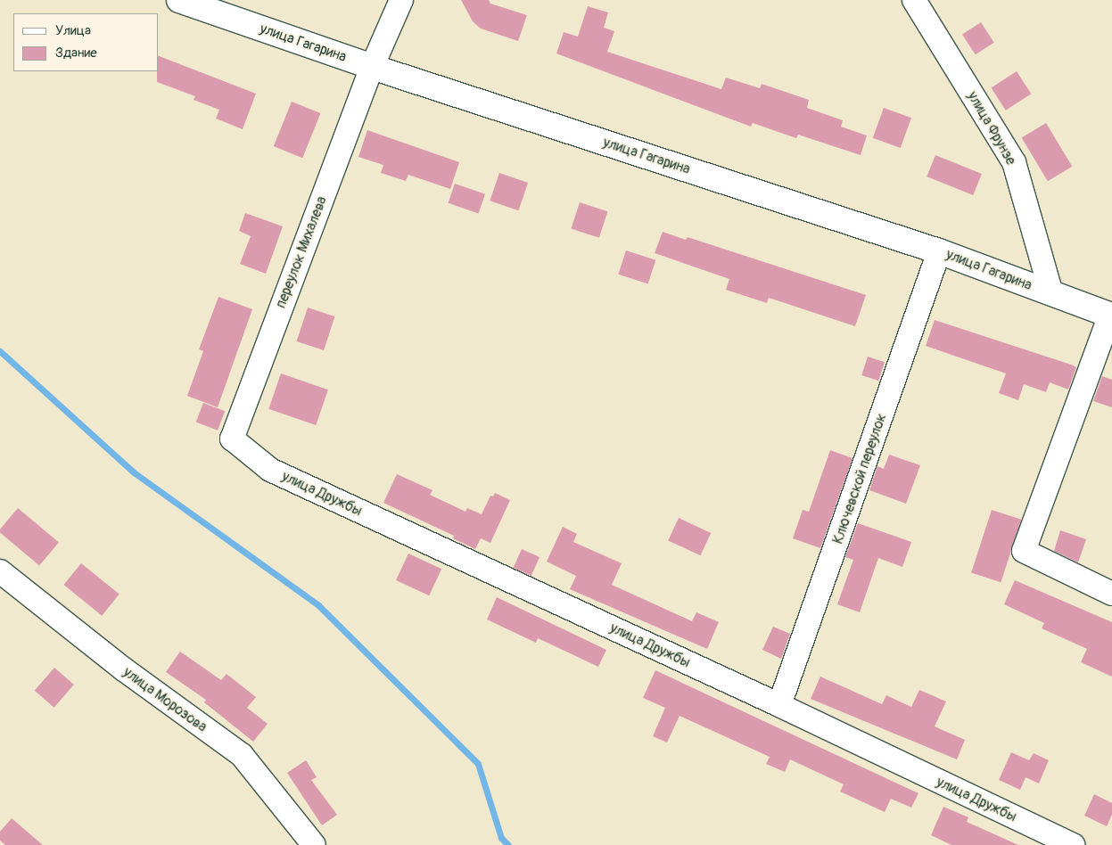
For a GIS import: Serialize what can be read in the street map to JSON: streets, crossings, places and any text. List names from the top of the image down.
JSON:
{
  "streets": {
    "main road": ["улица Гагарина"],
    "street": [
      "улица Фрунзе",
      "переулок Михалева",
      "Ключевской переулок",
      "улица Дружбы",
      "улица Морозова"
    ]
  },
  "crossings": [
    ["улица Гагарина", "улица Фрунзе"],
    ["улица Гагарина", "переулок Михалева"],
    ["улица Гагарина", "Ключевской переулок"],
    ["переулок Михалева", "улица Дружбы"],
    ["Ключевской переулок", "улица Дружбы"]
  ],
  "legend": ["Улица", "Здание"]
}
